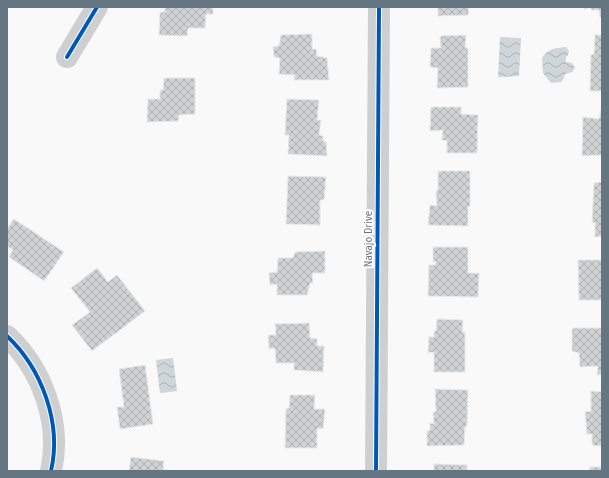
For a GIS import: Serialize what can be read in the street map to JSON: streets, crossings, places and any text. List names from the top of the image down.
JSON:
{
  "streets": {
    "street": ["Navajo Drive"]
  }
}
